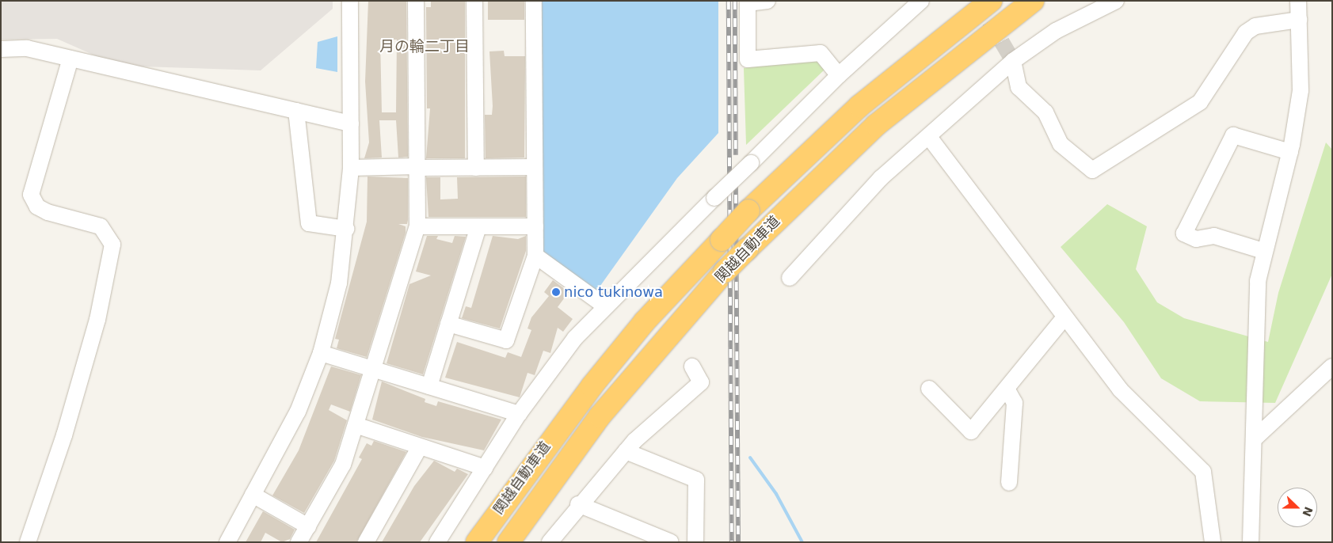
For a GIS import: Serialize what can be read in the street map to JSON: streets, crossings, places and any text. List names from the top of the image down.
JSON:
{
  "streets": {
    "highway": ["関越自動車道"]
  },
  "districts": ["月の輪二丁目"],
  "places": ["nico tukinowa"],
  "north": "right"
}
